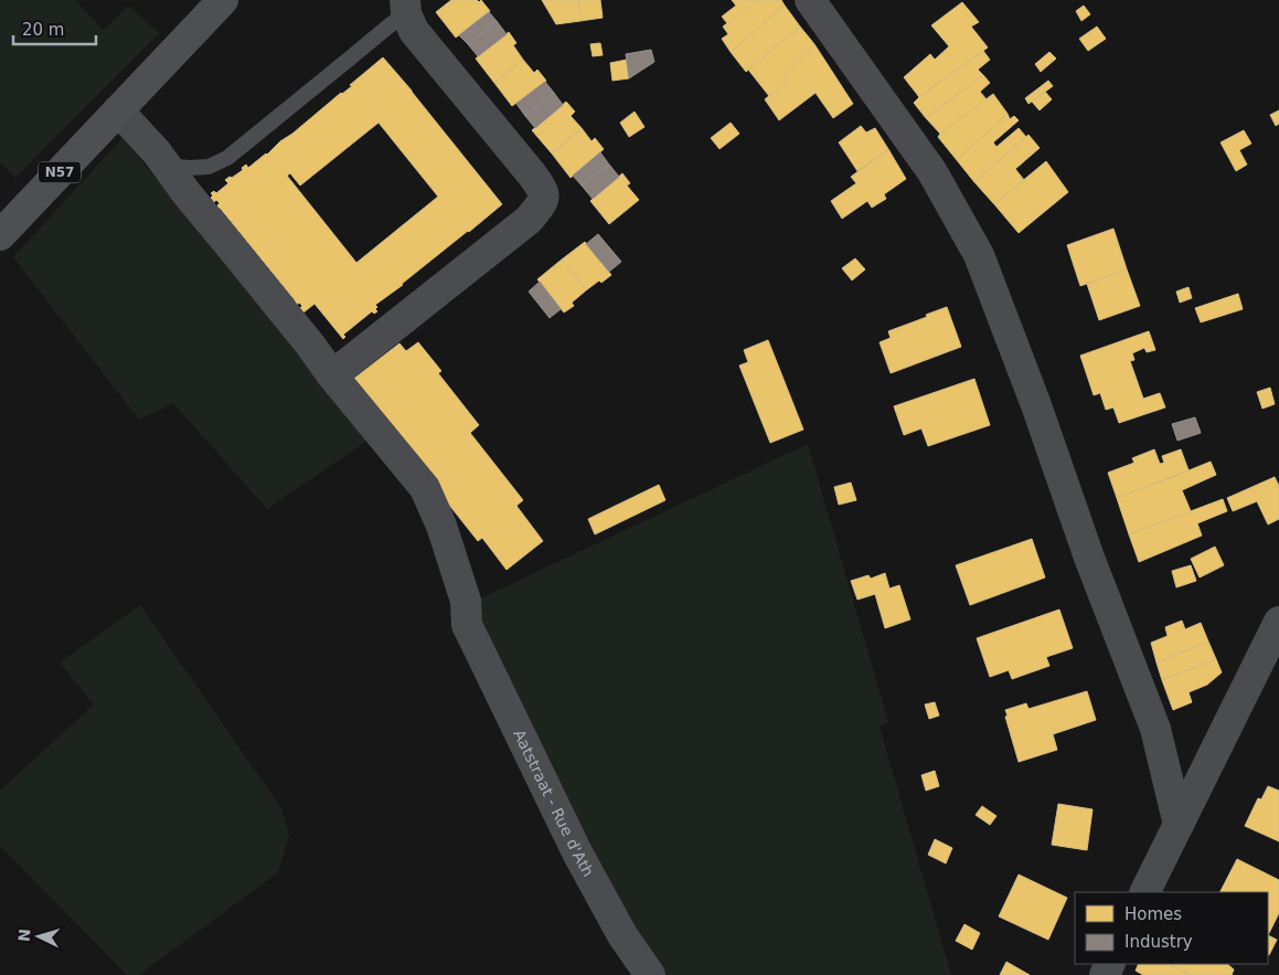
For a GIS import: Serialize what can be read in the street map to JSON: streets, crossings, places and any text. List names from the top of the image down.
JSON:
{
  "streets": {
    "main road": ["N57"],
    "street": ["Aatstraat - Rue d'Ath"]
  },
  "crossings": [
    ["N57", "Aatstraat - Rue d'Ath"]
  ],
  "legend": ["Homes", "Industry"],
  "scale_bar": "20 m",
  "north": "left"
}
